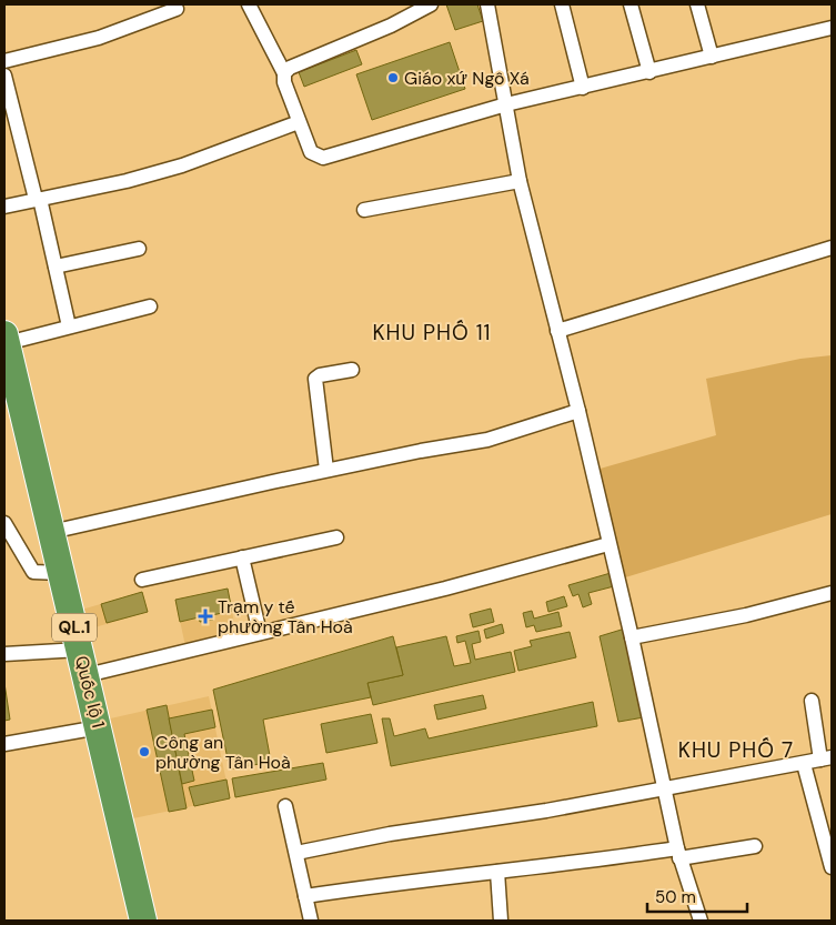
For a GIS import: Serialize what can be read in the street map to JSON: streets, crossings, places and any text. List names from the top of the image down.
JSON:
{
  "streets": {
    "highway": ["QL.1", "Quốc lộ 1"]
  },
  "districts": ["KHU PHỐ 11", "KHU PHỐ 7"],
  "places": {
    "other": ["Giáo xứ Ngô Xá", "Công an phường Tân Hoà"],
    "health": ["Trạm y tế phường Tân Hoà"]
  },
  "scale_bar": "50 m"
}
